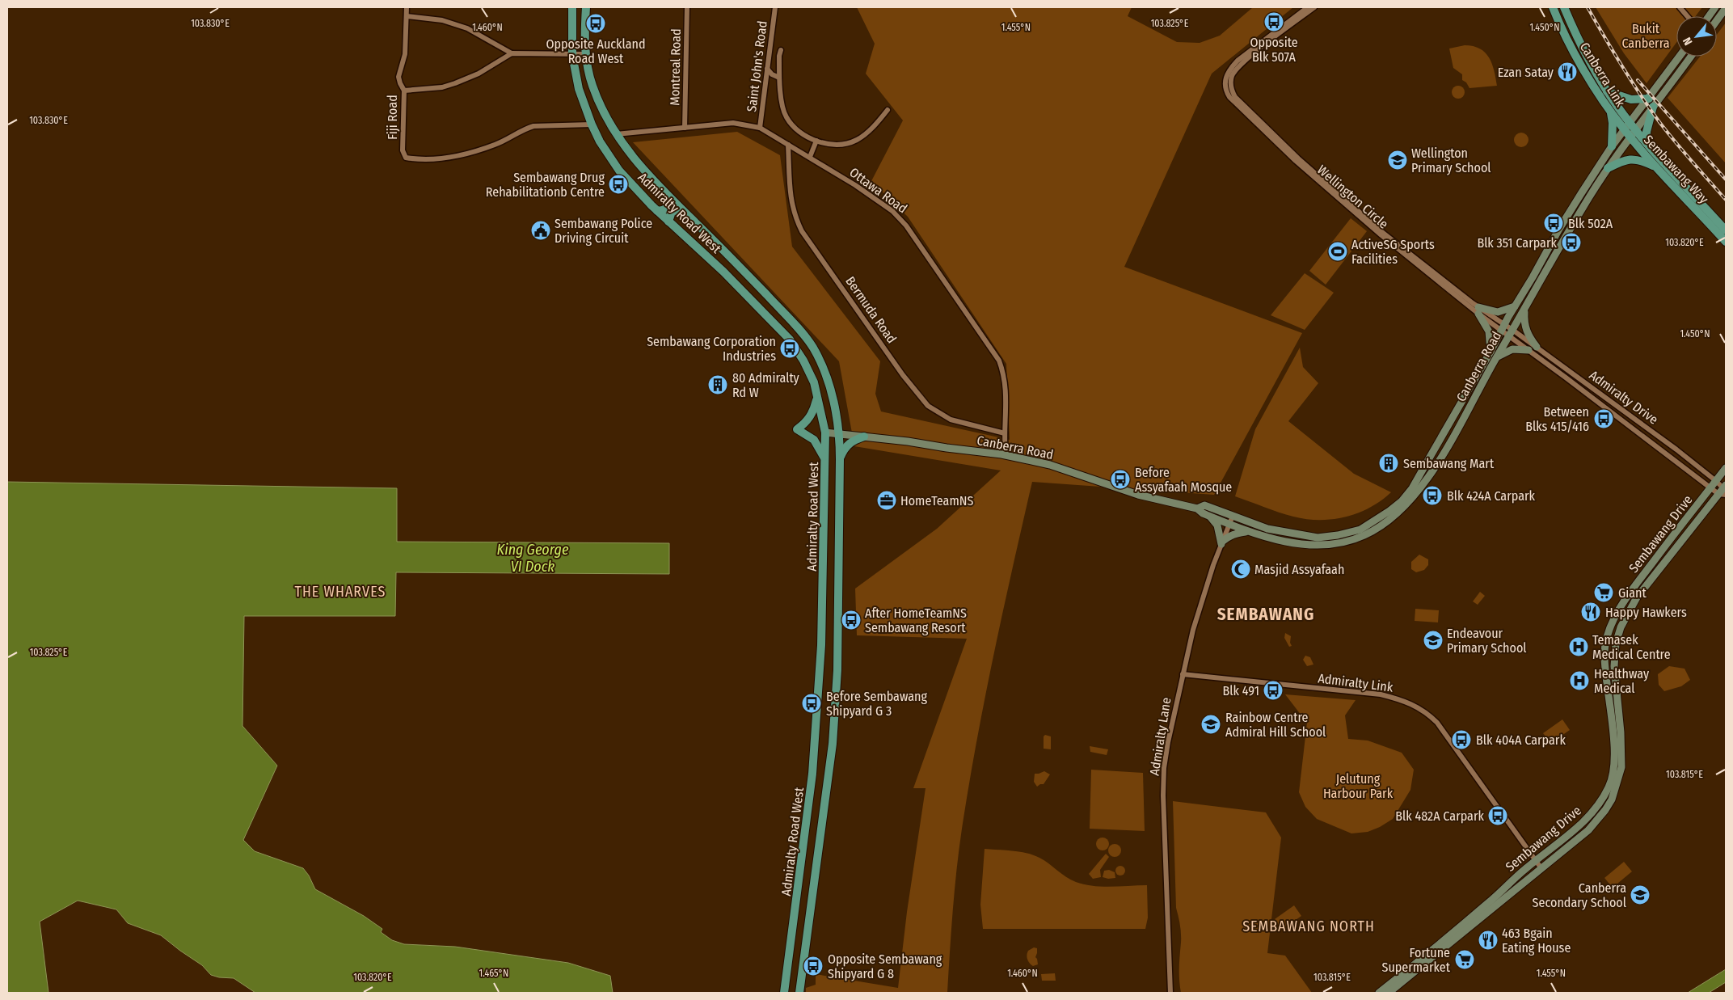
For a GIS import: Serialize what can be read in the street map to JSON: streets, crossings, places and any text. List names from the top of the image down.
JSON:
{
  "streets": {
    "main road": [
      "Canberra Link",
      "Sembawang Way",
      "Admiralty Road West",
      "Canberra Road",
      "Sembawang Drive"
    ],
    "street": [
      "Saint John's Road",
      "Montreal Road",
      "Fiji Road",
      "Ottawa Road",
      "Wellington Circle",
      "Bermuda Road",
      "Admiralty Drive",
      "Admiralty Link",
      "Admiralty Lane"
    ]
  },
  "crossings": [
    ["Saint John's Road", "Ottawa Road"],
    ["Montreal Road", "Ottawa Road"],
    ["Canberra Link", "Sembawang Way"],
    ["Canberra Link", "Canberra Road"],
    ["Fiji Road", "Admiralty Road West"],
    ["Sembawang Way", "Canberra Road"],
    ["Ottawa Road", "Admiralty Road West"],
    ["Ottawa Road", "Bermuda Road"],
    ["Ottawa Road", "Canberra Road"],
    ["Wellington Circle", "Canberra Road"],
    ["Wellington Circle", "Admiralty Drive"],
    ["Admiralty Road West", "Canberra Road"],
    ["Canberra Road", "Admiralty Drive"],
    ["Canberra Road", "Admiralty Lane"],
    ["Admiralty Drive", "Sembawang Drive"],
    ["Sembawang Drive", "Admiralty Link"],
    ["Admiralty Link", "Admiralty Lane"]
  ],
  "districts": ["THE WHARVES", "SEMBAWANG", "SEMBAWANG NORTH"],
  "water": ["King George VI Dock"],
  "parks": ["Bukit Canberra", "Jelutung Harbour Park"],
  "places": {
    "bus stop": [
      "Opposite Blk 507A",
      "Opposite Auckland Road West",
      "Sembawang Drug Rehabilitationb Centre",
      "Blk 502A",
      "Blk 351 Carpark",
      "Sembawang Corporation Industries",
      "Between Blks 415/416",
      "Before Assyafaah Mosque",
      "Blk 424A Carpark",
      "After HomeTeamNS Sembawang Resort",
      "Blk 491",
      "Before Sembawang Shipyard G 3",
      "Blk 404A Carpark",
      "Blk 482A Carpark",
      "Opposite Sembawang Shipyard G 8"
    ],
    "restaurant": ["Ezan Satay", "Happy Hawkers", "463 Bgain Eating House"],
    "school or university": [
      "Wellington Primary School",
      "Endeavour Primary School",
      "Rainbow Centre Admiral Hill School",
      "Canberra Secondary School"
    ],
    "public building": ["Sembawang Police Driving Circuit"],
    "sports": ["ActiveSG Sports Facilities"],
    "building": ["80 Admiralty Rd W", "Sembawang Mart"],
    "office": ["HomeTeamNS"],
    "mosque": ["Masjid Assyafaah"],
    "supermarket": ["Giant", "Fortune Supermarket"],
    "hospital": ["Temasek Medical Centre", "Healthway Medical"]
  },
  "north": "bottom left",
  "coordinates": [
    "103.830°E",
    "103.825°E",
    "1.460°N",
    "1.455°N",
    "1.450°N",
    "103.820°E",
    "103.815°E",
    "1.465°N"
  ]
}
